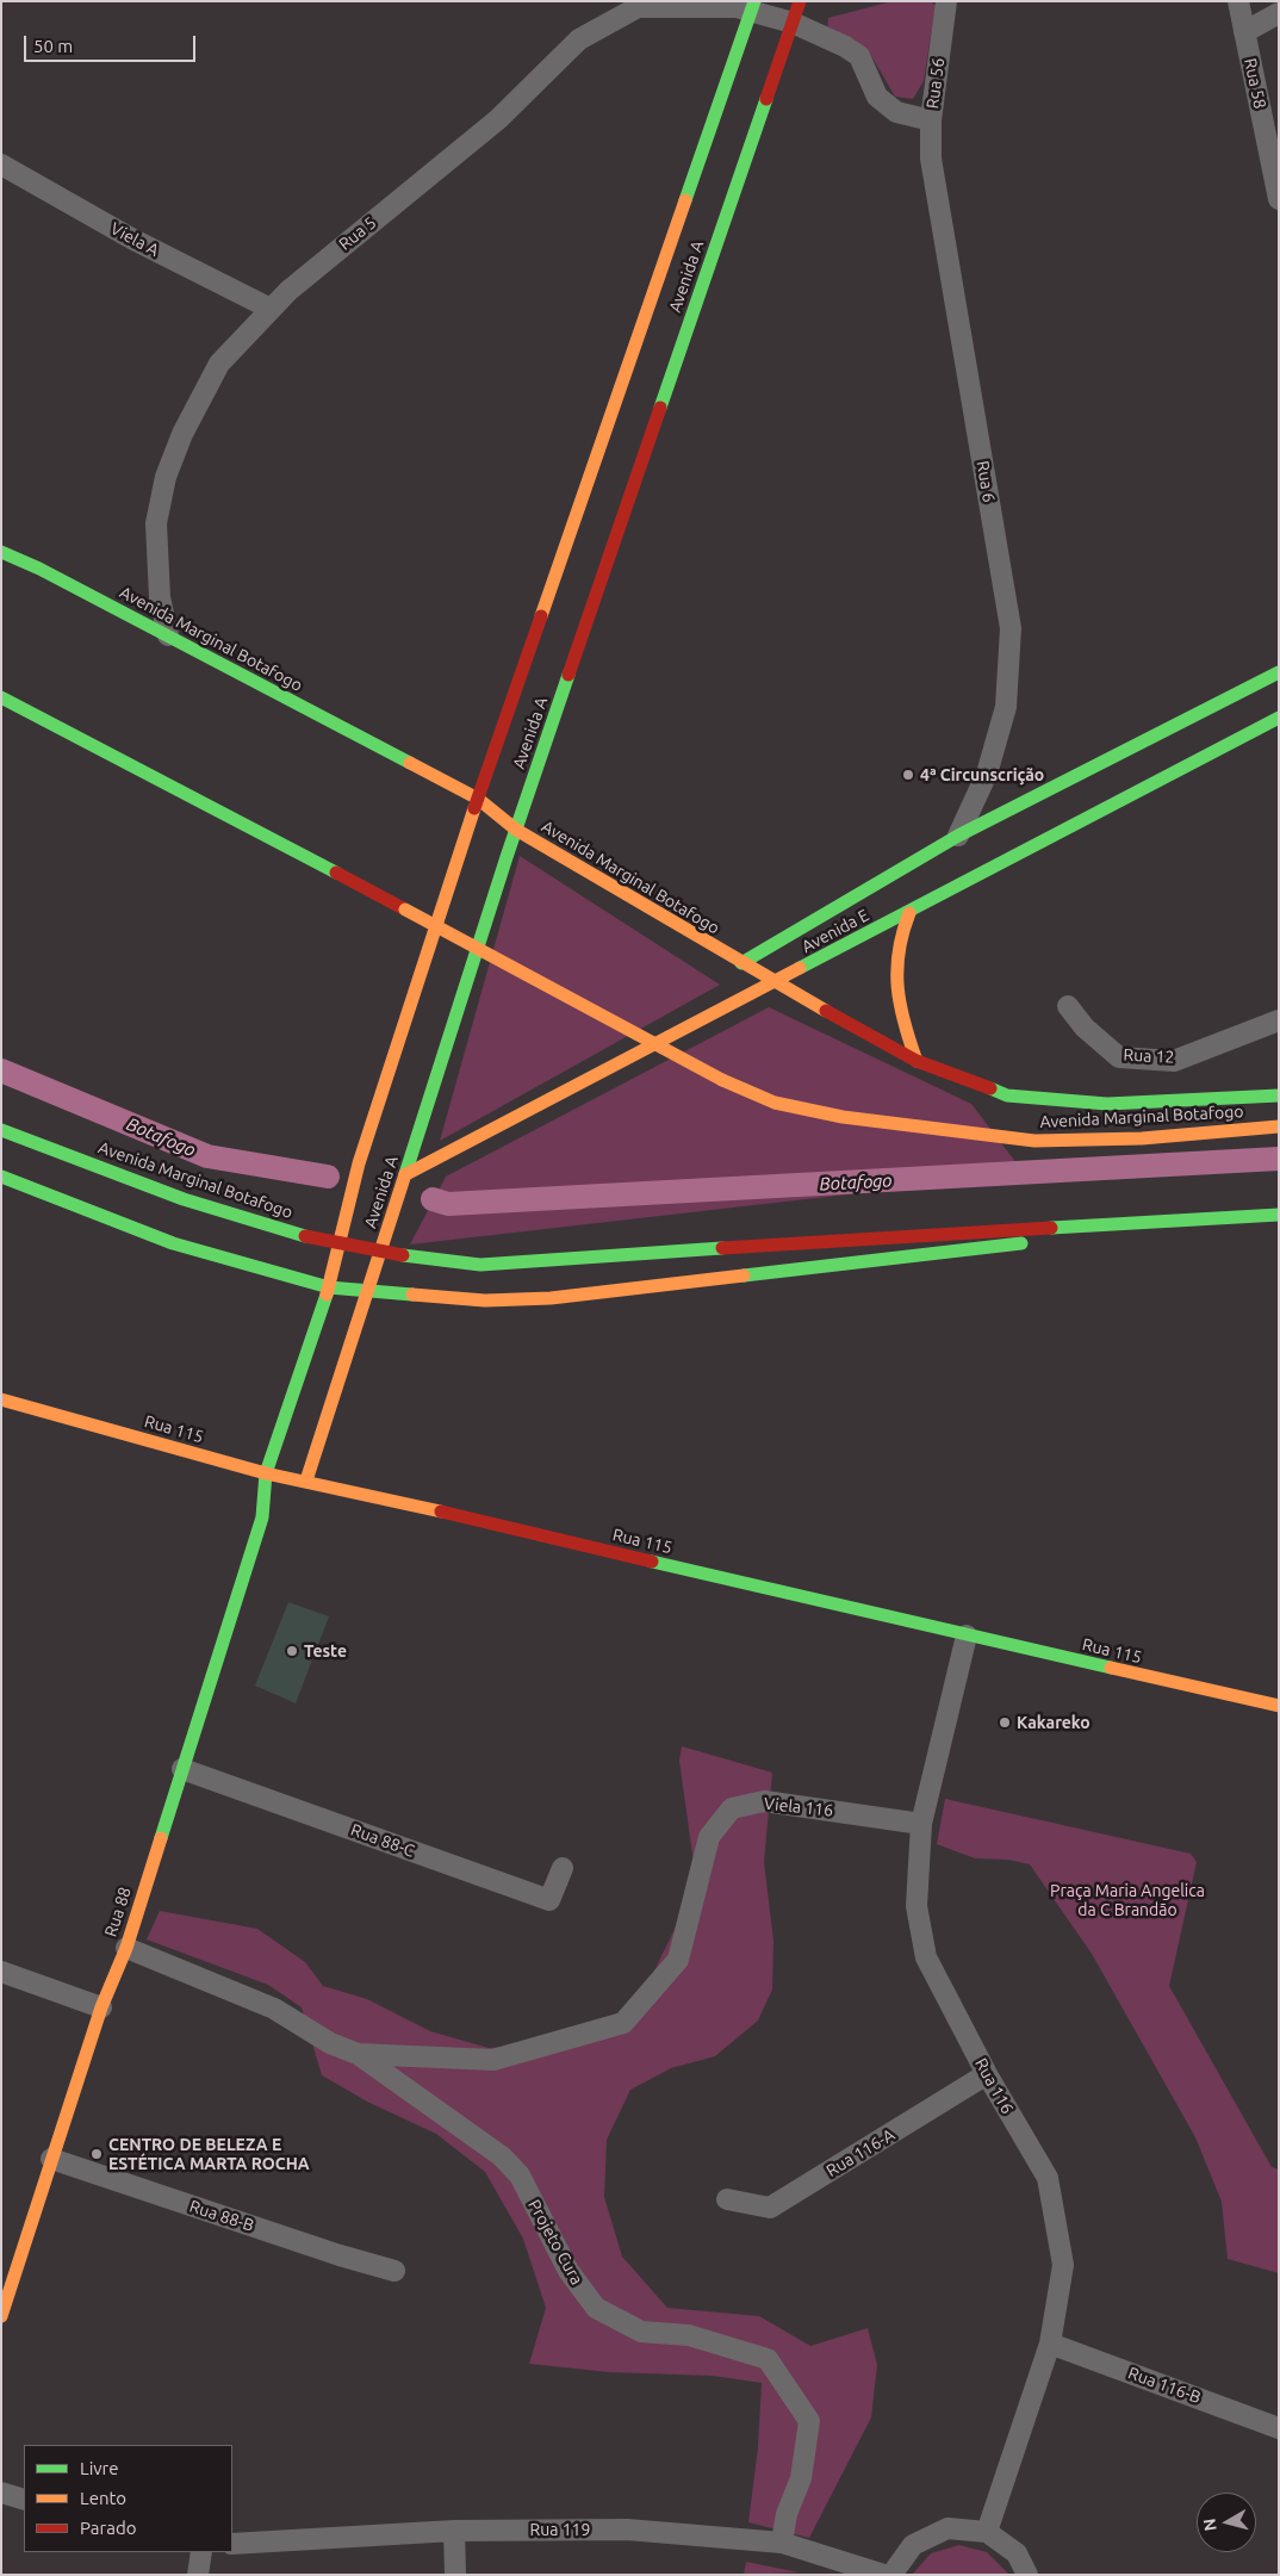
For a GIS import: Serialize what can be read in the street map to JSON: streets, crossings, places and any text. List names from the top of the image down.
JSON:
{
  "streets": {
    "main road": [
      "Avenida A",
      "Avenida Marginal Botafogo",
      "Avenida E",
      "Rua 115",
      "Rua 88"
    ],
    "street": [
      "Rua 56",
      "Rua 58",
      "Rua 5",
      "Viela A",
      "Rua 6",
      "Rua 12",
      "Viela 116",
      "Rua 88-C",
      "Rua 116",
      "Rua 116-A",
      "Rua 88-B",
      "Projeto Cura",
      "Rua 116-B",
      "Rua 119"
    ]
  },
  "crossings": [
    ["Rua 56", "Rua 5"],
    ["Rua 56", "Avenida A"],
    ["Rua 56", "Rua 6"],
    ["Rua 5", "Viela A"],
    ["Rua 5", "Avenida A"],
    ["Rua 5", "Avenida Marginal Botafogo"],
    ["Avenida A", "Avenida Marginal Botafogo"],
    ["Avenida A", "Avenida E"],
    ["Avenida A", "Rua 115"],
    ["Avenida A", "Rua 88"],
    ["Rua 6", "Avenida E"],
    ["Avenida Marginal Botafogo", "Avenida E"],
    ["Rua 115", "Rua 88"],
    ["Rua 115", "Rua 116"],
    ["Viela 116", "Rua 116"],
    ["Viela 116", "Projeto Cura"],
    ["Rua 88-C", "Rua 88"],
    ["Rua 88", "Rua 88-B"],
    ["Rua 88", "Projeto Cura"],
    ["Rua 116", "Rua 116-A"],
    ["Rua 116", "Rua 116-B"],
    ["Projeto Cura", "Rua 119"]
  ],
  "water": ["Botafogo"],
  "parks": ["Praça Maria Angelica da C Brandão"],
  "places": [
    "4ª Circunscrição",
    "Teste",
    "Kakareko",
    "CENTRO DE BELEZA E ESTÉTICA MARTA ROCHA"
  ],
  "legend": ["Livre", "Lento", "Parado"],
  "scale_bar": "50 m",
  "north": "left"
}
